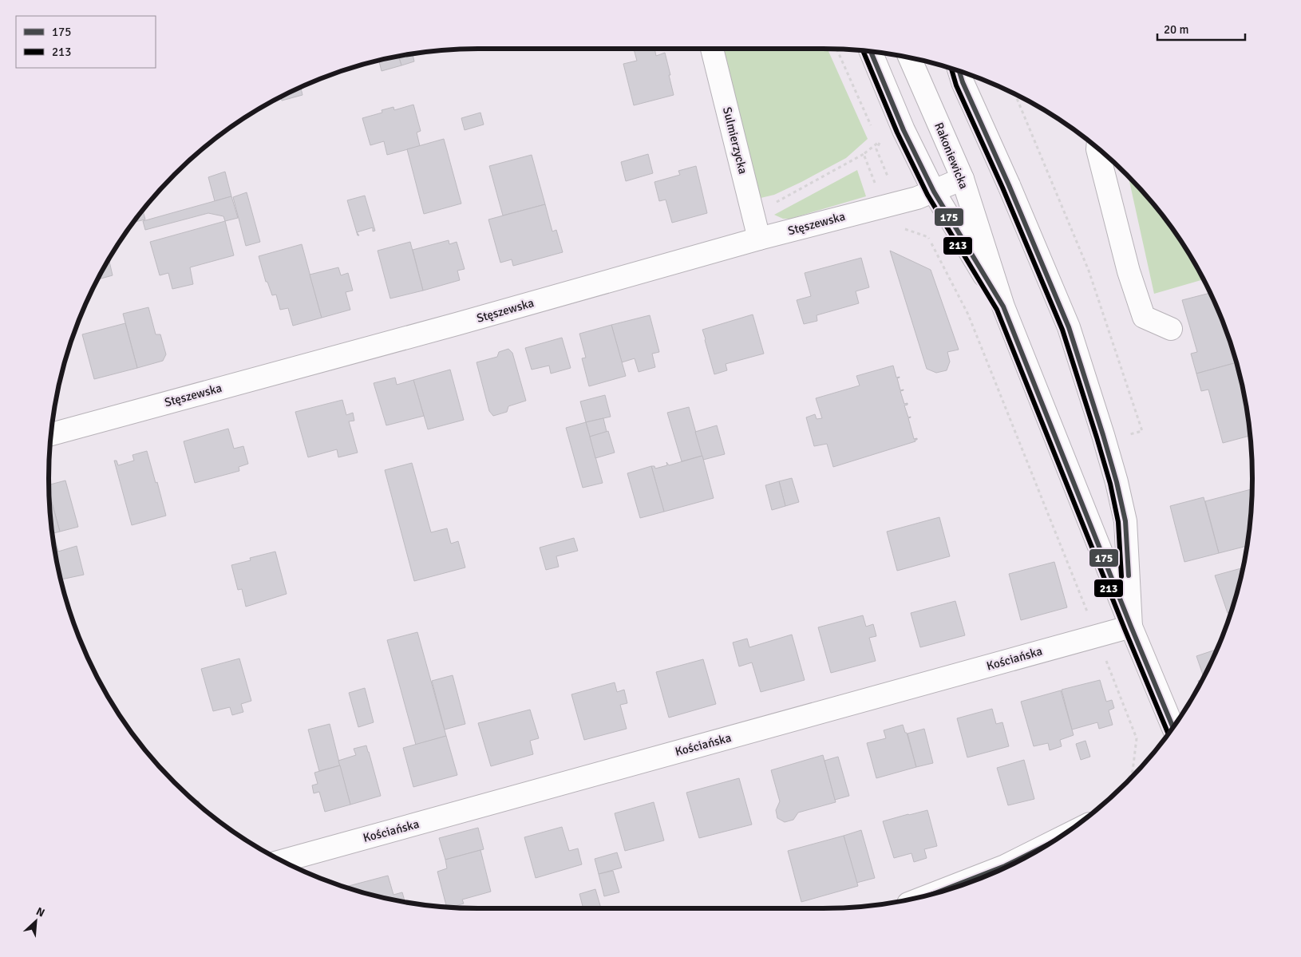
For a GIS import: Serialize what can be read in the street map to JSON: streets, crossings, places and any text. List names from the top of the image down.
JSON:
{
  "streets": {
    "street": [
      "Sulmierzycka",
      "Rakoniewicka",
      "Stęszewska",
      "Kościańska"
    ]
  },
  "crossings": [
    ["Sulmierzycka", "Stęszewska"],
    ["Rakoniewicka", "Stęszewska"],
    ["Rakoniewicka", "Kościańska"]
  ],
  "lines": ["transit line 213", "transit line 175"],
  "legend": ["175", "213"],
  "scale_bar": "20 m",
  "north": "top right"
}
